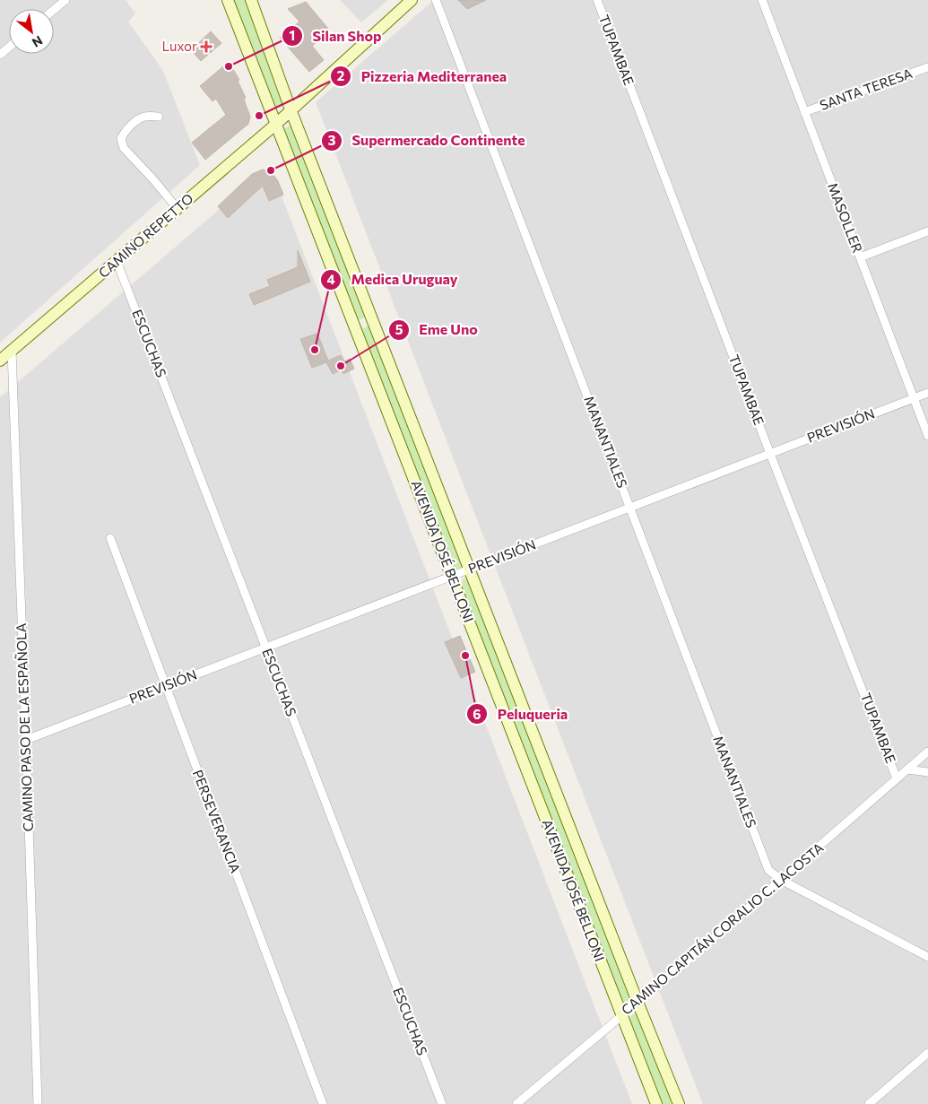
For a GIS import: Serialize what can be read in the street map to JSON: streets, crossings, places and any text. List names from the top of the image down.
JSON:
{
  "streets": {
    "main road": ["CAMINO REPETTO", "AVENIDA JOSÉ BELLONI"],
    "street": [
      "TUPAMBAE",
      "SANTA TERESA",
      "MASOLLER",
      "ESCUCHAS",
      "PREVISIÓN",
      "MANANTIALES",
      "CAMINO PASO DE LA ESPAÑOLA",
      "PERSEVERANCIA",
      "CAMINO CAPITÁN CORALIO C. LACOSTA"
    ]
  },
  "crossings": [
    ["TUPAMBAE", "PREVISIÓN"],
    ["TUPAMBAE", "CAMINO CAPITÁN CORALIO C. LACOSTA"],
    ["SANTA TERESA", "MASOLLER"],
    ["MASOLLER", "PREVISIÓN"],
    ["CAMINO REPETTO", "ESCUCHAS"],
    ["CAMINO REPETTO", "AVENIDA JOSÉ BELLONI"],
    ["CAMINO REPETTO", "CAMINO PASO DE LA ESPAÑOLA"],
    ["ESCUCHAS", "PREVISIÓN"],
    ["PREVISIÓN", "MANANTIALES"],
    ["PREVISIÓN", "AVENIDA JOSÉ BELLONI"],
    ["PREVISIÓN", "CAMINO PASO DE LA ESPAÑOLA"],
    ["PREVISIÓN", "PERSEVERANCIA"],
    ["MANANTIALES", "CAMINO CAPITÁN CORALIO C. LACOSTA"],
    ["AVENIDA JOSÉ BELLONI", "CAMINO CAPITÁN CORALIO C. LACOSTA"]
  ],
  "places": {
    "health": ["Luxor"],
    "other": [
      "Silan Shop",
      "Pizzeria Mediterranea",
      "Supermercado Continente",
      "Medica Uruguay",
      "Eme Uno",
      "Peluqueria"
    ]
  },
  "north": "bottom right"
}
